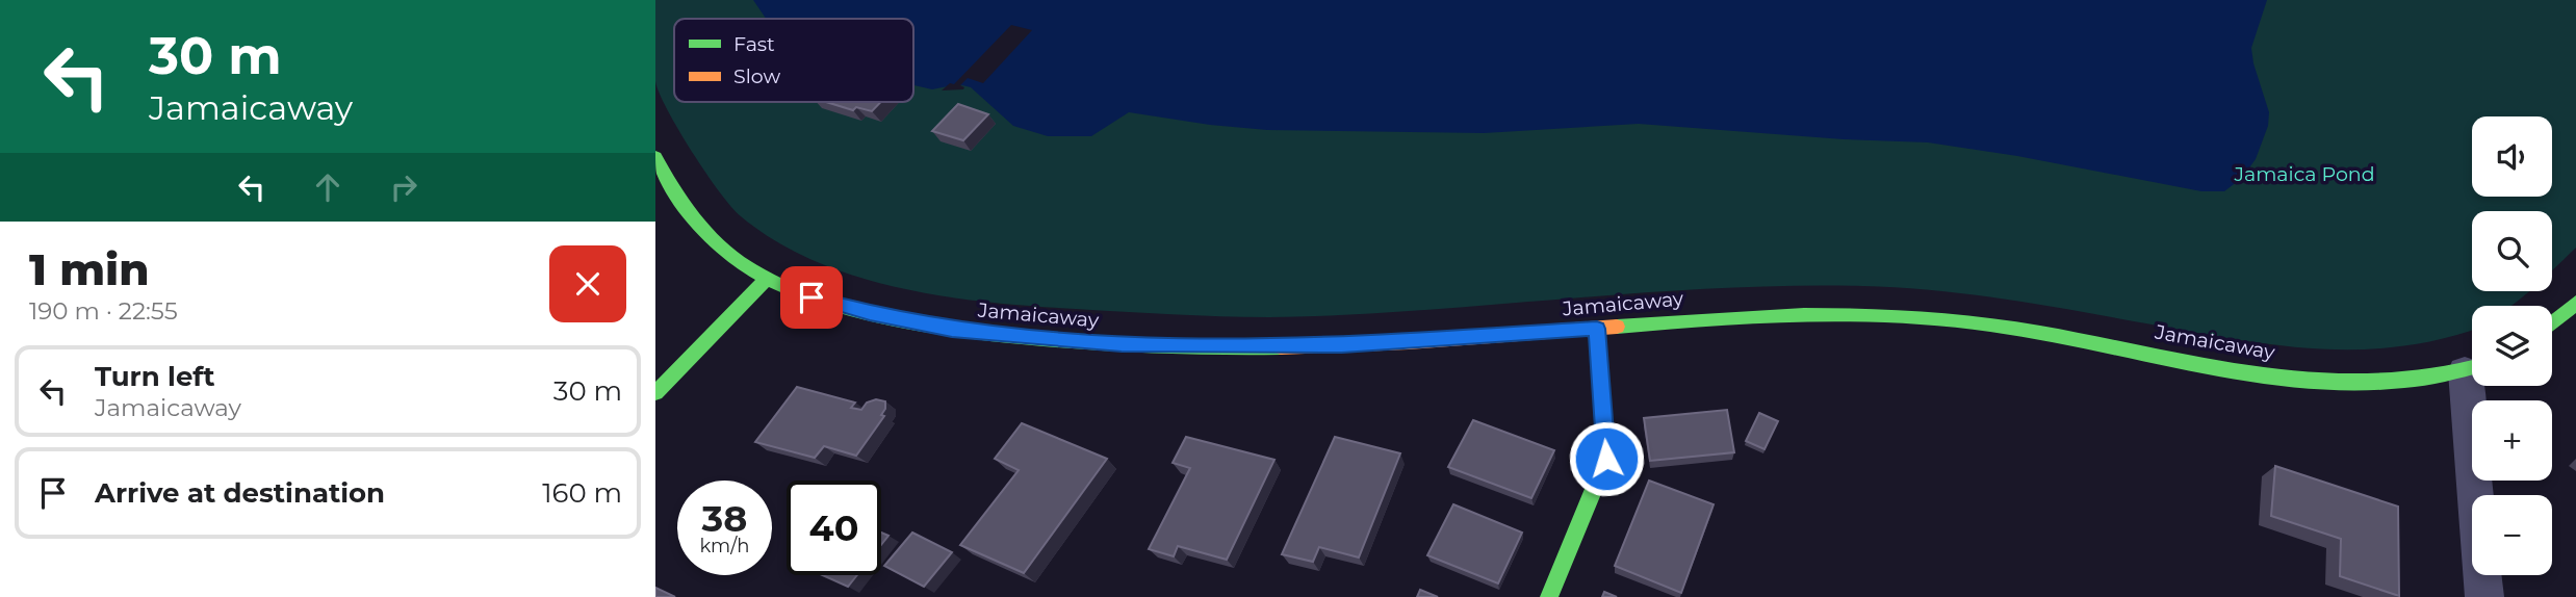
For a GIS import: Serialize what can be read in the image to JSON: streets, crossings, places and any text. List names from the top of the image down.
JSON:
{
  "streets": {
    "main road": ["Jamaicaway"]
  },
  "parks": ["Jamaica Pond"],
  "legend": ["Fast", "Slow"],
  "page": {
    "turn": ["30 m", "Jamaicaway"],
    "map_buttons": ["+", "−"],
    "heading": ["1 min", "190 m · 22:55"],
    "list": [
      {
        "name": "Turn left",
        "note": "Jamaicaway",
        "value": "30 m"
      },
      {
        "name": "Arrive at destination",
        "value": "160 m"
      }
    ],
    "speed": "38 km/h",
    "limit": "40"
  }
}
